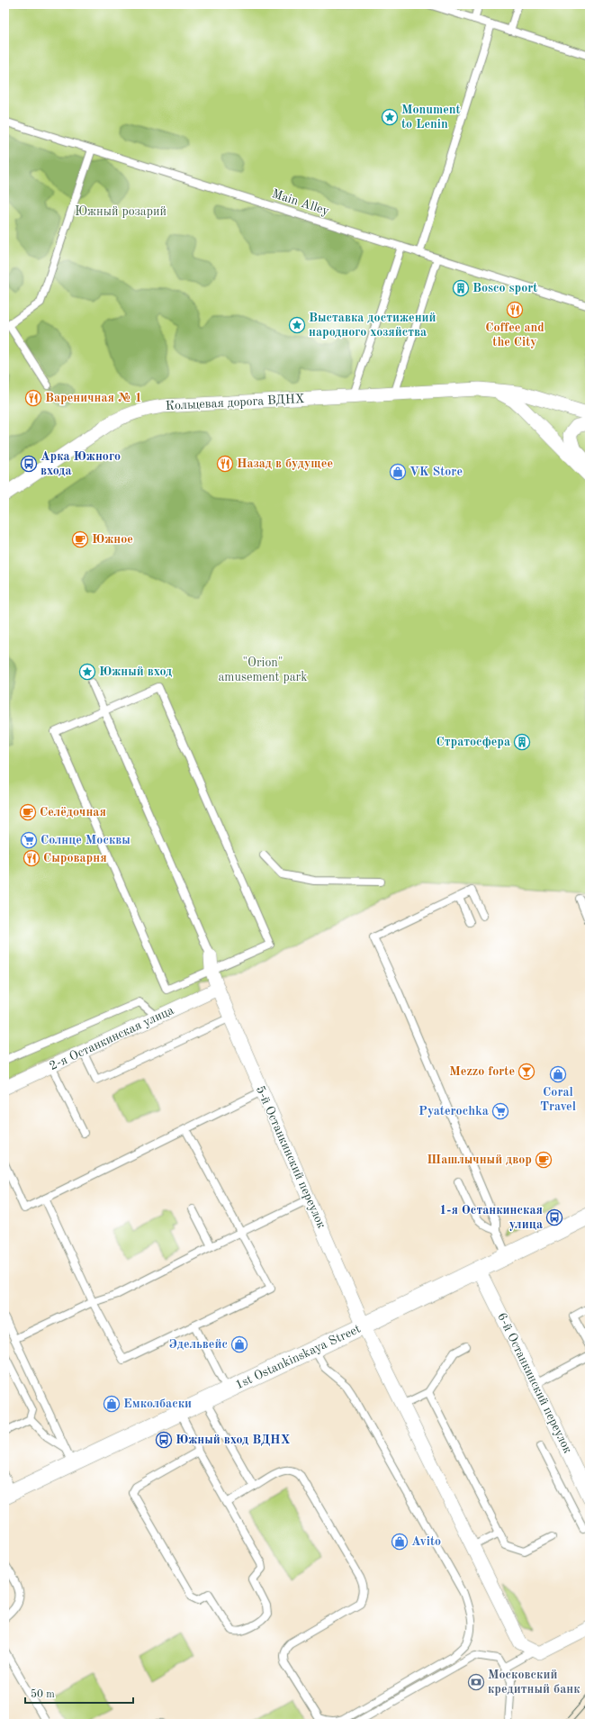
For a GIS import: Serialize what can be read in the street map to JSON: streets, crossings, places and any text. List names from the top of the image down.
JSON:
{
  "streets": {
    "street": [
      "Кольцевая дорога ВДНХ",
      "2-я Останкинская улица",
      "5-й Останкинский переулок",
      "1st Ostankinskaya Street",
      "6-й Останкинский переулок"
    ],
    "lane": ["Main Alley"]
  },
  "crossings": [
    ["2-я Останкинская улица", "5-й Останкинский переулок"],
    ["5-й Останкинский переулок", "1st Ostankinskaya Street"],
    ["1st Ostankinskaya Street", "6-й Останкинский переулок"]
  ],
  "parks": ["Южный розарий", "\"Orion\" amusement park"],
  "places": {
    "place": ["Monument to Lenin", "Выставка достижений народного хозяйства", "Южный вход"],
    "building": ["Bosco sport", "Стратосфера"],
    "restaurant": [
      "Coffee and the City",
      "Вареничная № 1",
      "Назад в будущее",
      "Сыроварня"
    ],
    "bus stop": ["Арка Южного входа", "1-я Останкинская улица", "Южный вход ВДНХ"],
    "shop": [
      "VK Store",
      "Coral Travel",
      "Эдельвейс",
      "Емколбаски",
      "Avito"
    ],
    "cafe": ["Южное", "Селёдочная", "Шашлычный двор"],
    "supermarket": ["Солнце Москвы", "Pyaterochka"],
    "bar": ["Mezzo forte"],
    "bank": ["Московский кредитный банк"]
  },
  "scale_bar": "50 m"
}
